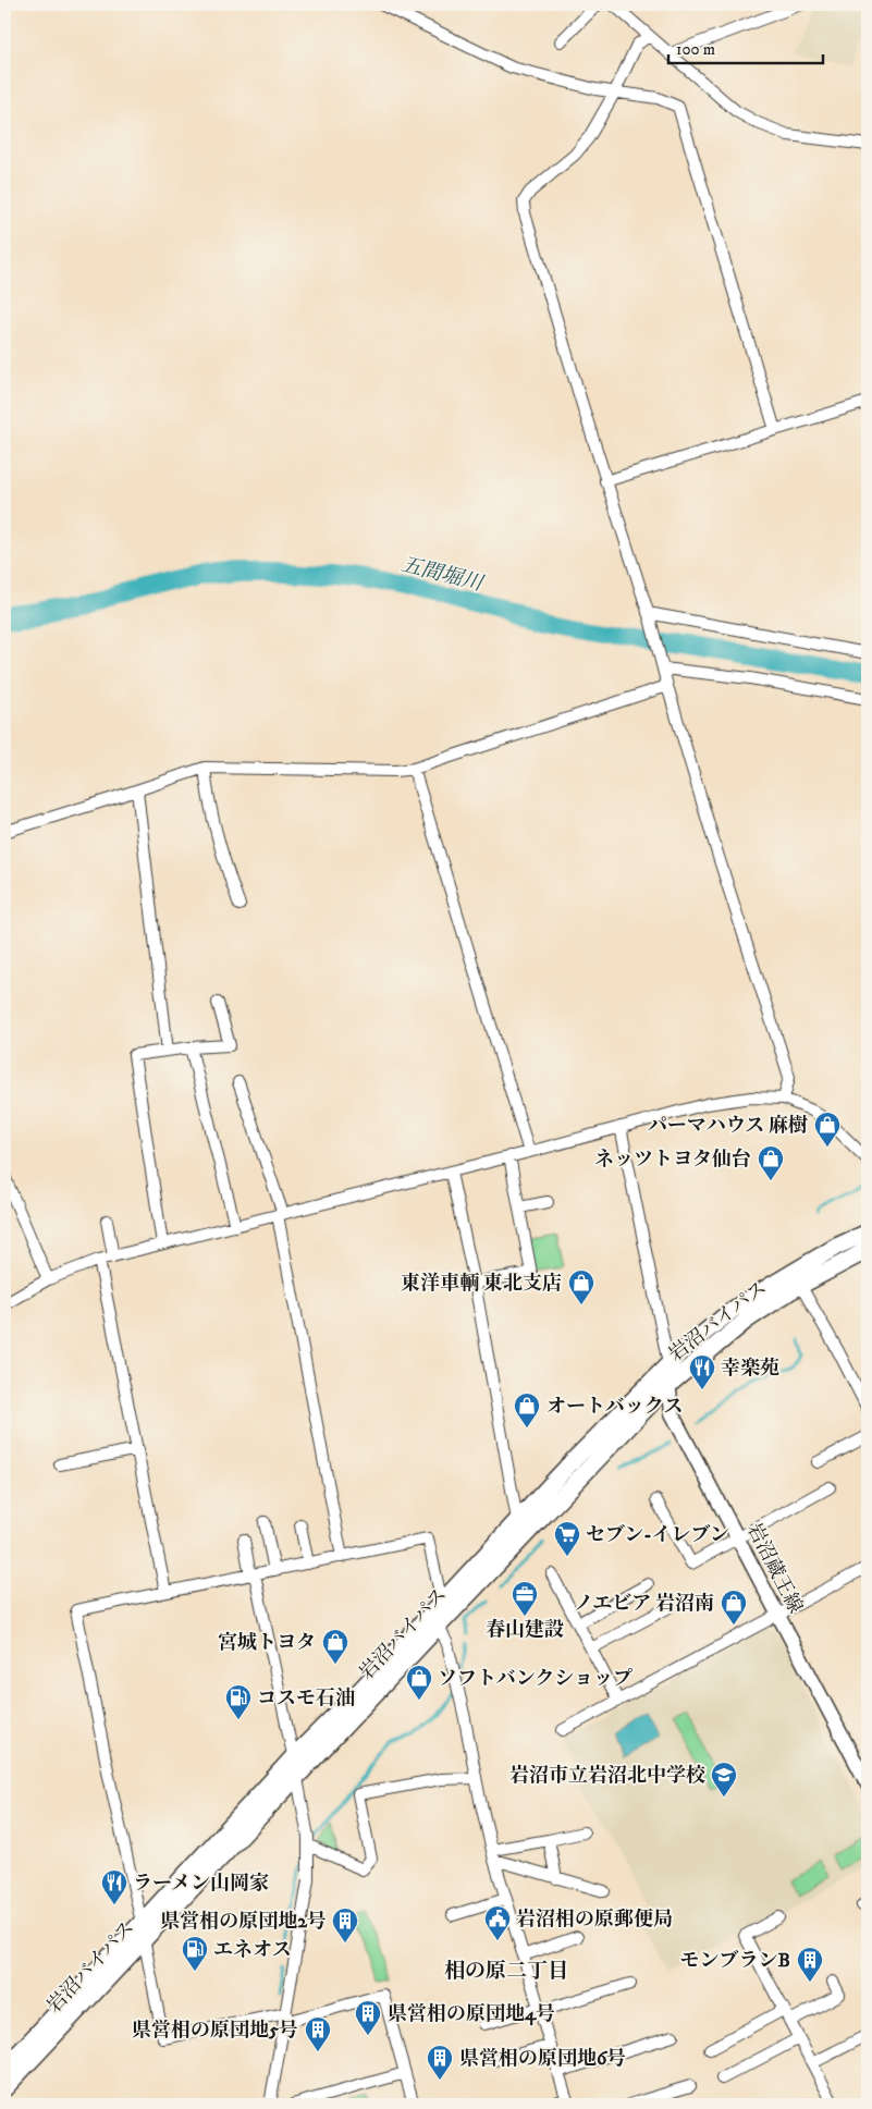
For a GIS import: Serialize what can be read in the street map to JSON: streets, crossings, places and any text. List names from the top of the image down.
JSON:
{
  "streets": {
    "highway": ["岩沼バイパス"],
    "main road": ["岩沼蔵王線"]
  },
  "crossings": [
    ["岩沼バイパス", "岩沼蔵王線"]
  ],
  "districts": ["相の原二丁目"],
  "water": ["五間堀川"],
  "places": {
    "shop": [
      "パーマハウス 麻樹",
      "ネッツトヨタ仙台",
      "東洋車輌 東北支店",
      "オートバックス",
      "ノエビア 岩沼南",
      "宮城トヨタ",
      "ソフトバンクショップ"
    ],
    "restaurant": ["幸楽苑", "ラーメン山岡家"],
    "supermarket": ["セブン-イレブン"],
    "office": ["春山建設"],
    "fuel station": ["コスモ石油", "エネオス"],
    "school or university": ["岩沼市立岩沼北中学校"],
    "public building": ["岩沼相の原郵便局"],
    "building": [
      "県営相の原団地2号",
      "モンブランB",
      "県営相の原団地4号",
      "県営相の原団地5号",
      "県営相の原団地6号"
    ]
  },
  "scale_bar": "100 m"
}
